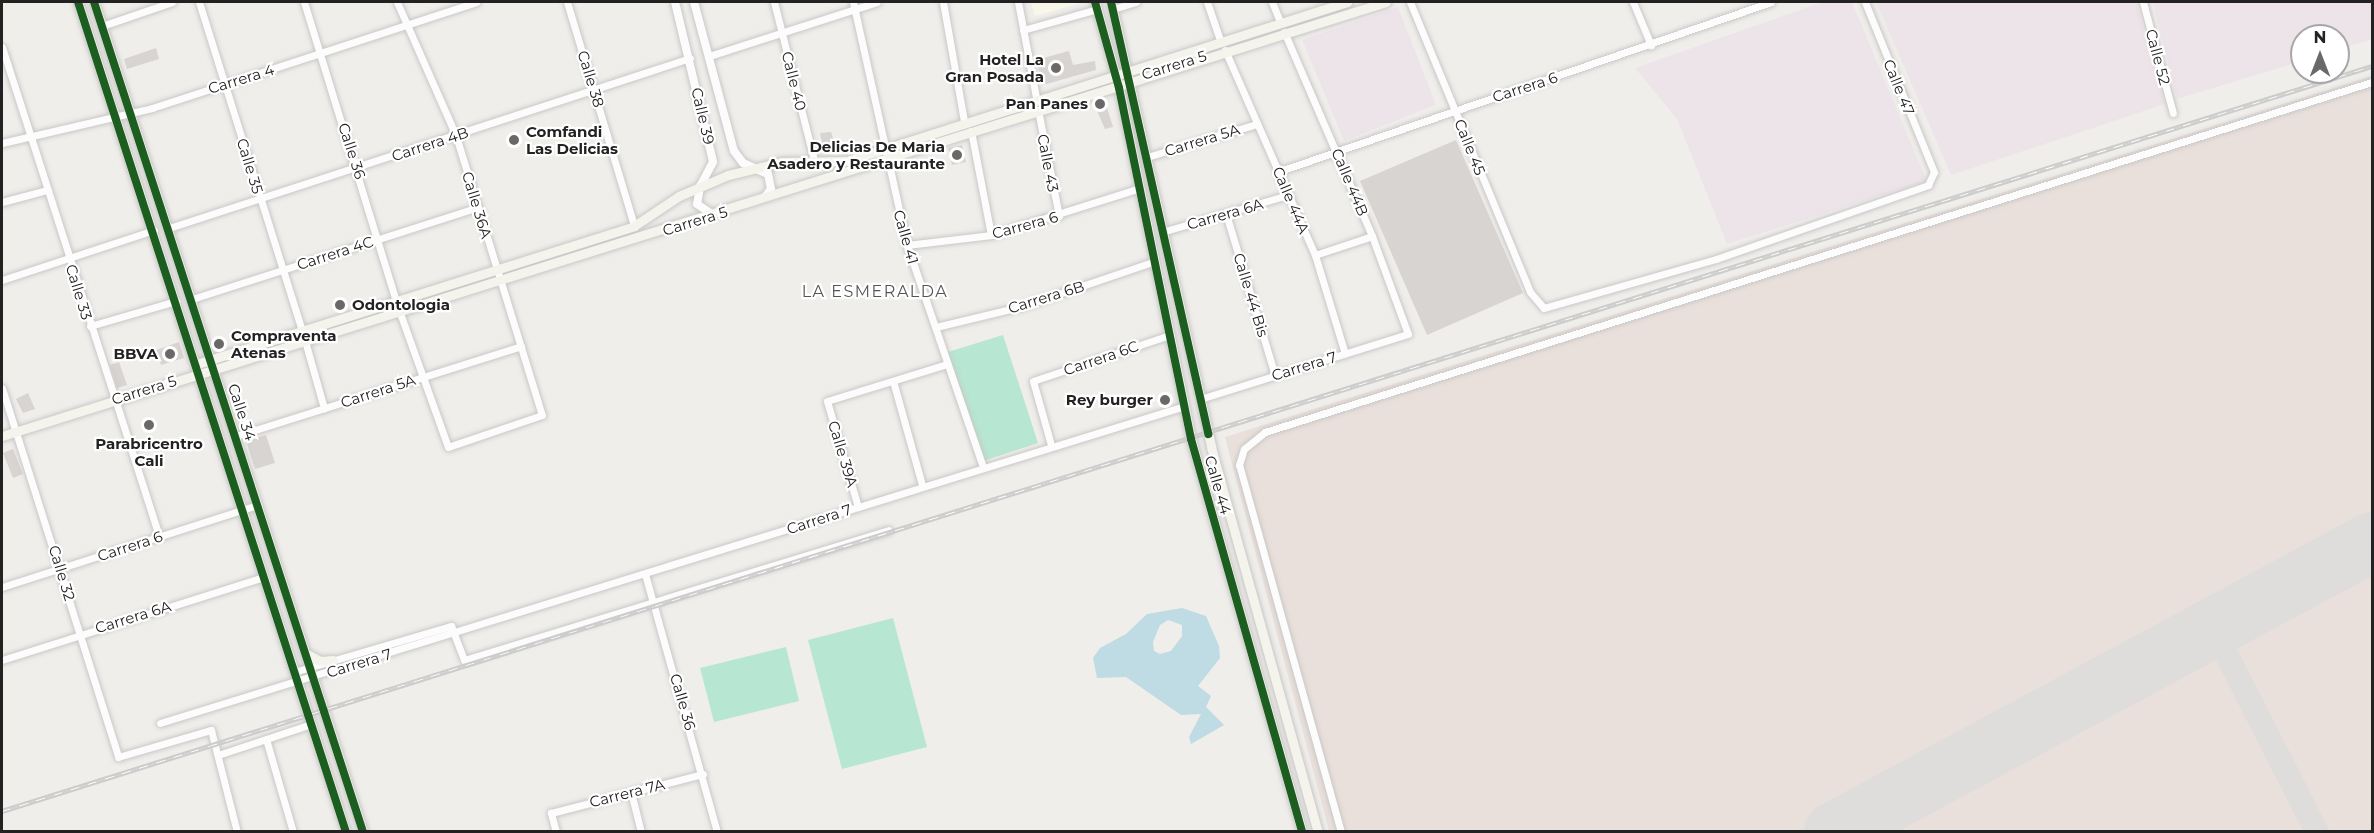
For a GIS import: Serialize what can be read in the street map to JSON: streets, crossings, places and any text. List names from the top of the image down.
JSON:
{
  "streets": {
    "main road": ["Carrera 5", "Calle 34", "Calle 44"],
    "street": [
      "Calle 52",
      "Carrera 4",
      "Calle 38",
      "Calle 40",
      "Carrera 6",
      "Calle 47",
      "Calle 39",
      "Carrera 5A",
      "Carrera 4B",
      "Calle 45",
      "Calle 36",
      "Calle 43",
      "Calle 35",
      "Calle 44B",
      "Calle 44A",
      "Calle 36A",
      "Carrera 6A",
      "Calle 41",
      "Carrera 4C",
      "Calle 33",
      "Calle 44 Bis",
      "Carrera 6B",
      "Carrera 6C",
      "Carrera 7",
      "Calle 39A",
      "Calle 32",
      "Carrera 7A"
    ]
  },
  "crossings": [
    ["Carrera 5", "Calle 38"],
    ["Carrera 5", "Calle 40"],
    ["Carrera 5", "Calle 39"],
    ["Carrera 5", "Calle 36"],
    ["Carrera 5", "Calle 43"],
    ["Carrera 5", "Calle 35"],
    ["Carrera 5", "Calle 44B"],
    ["Carrera 5", "Calle 44A"],
    ["Carrera 5", "Calle 36A"],
    ["Carrera 5", "Calle 41"],
    ["Carrera 5", "Calle 33"],
    ["Carrera 5", "Calle 34"],
    ["Carrera 5", "Calle 44"],
    ["Carrera 5", "Calle 32"],
    ["Carrera 4", "Calle 36"],
    ["Carrera 4", "Calle 35"],
    ["Carrera 4", "Calle 36A"],
    ["Carrera 4", "Calle 33"],
    ["Carrera 4", "Calle 34"],
    ["Calle 38", "Carrera 4B"],
    ["Carrera 6", "Calle 45"],
    ["Carrera 6", "Calle 43"],
    ["Carrera 6", "Calle 44B"],
    ["Carrera 6", "Calle 44A"],
    ["Carrera 6", "Calle 41"],
    ["Carrera 6", "Calle 33"],
    ["Carrera 6", "Calle 34"],
    ["Carrera 6", "Calle 44"],
    ["Carrera 6", "Calle 32"],
    ["Calle 47", "Calle 45"],
    ["Calle 39", "Carrera 4B"],
    ["Carrera 5A", "Calle 44A"],
    ["Carrera 5A", "Calle 36A"],
    ["Carrera 5A", "Calle 34"],
    ["Carrera 5A", "Calle 44"],
    ["Carrera 4B", "Calle 36"],
    ["Carrera 4B", "Calle 35"],
    ["Carrera 4B", "Calle 36A"],
    ["Carrera 4B", "Calle 34"],
    ["Calle 36", "Carrera 4C"],
    ["Calle 36", "Carrera 7"],
    ["Calle 36", "Carrera 7A"],
    ["Calle 35", "Carrera 4C"],
    ["Calle 44B", "Carrera 7"],
    ["Calle 44A", "Carrera 6A"],
    ["Calle 44A", "Carrera 7"],
    ["Calle 36A", "Carrera 4C"],
    ["Carrera 6A", "Calle 44 Bis"],
    ["Carrera 6A", "Calle 34"],
    ["Carrera 6A", "Calle 44"],
    ["Carrera 6A", "Calle 32"],
    ["Calle 41", "Carrera 6B"],
    ["Calle 41", "Carrera 7"],
    ["Carrera 4C", "Calle 34"],
    ["Calle 44 Bis", "Carrera 7"],
    ["Carrera 6B", "Calle 44"],
    ["Carrera 6C", "Carrera 7"],
    ["Carrera 6C", "Calle 44"],
    ["Carrera 7", "Calle 34"],
    ["Carrera 7", "Calle 39A"],
    ["Carrera 7", "Calle 44"]
  ],
  "districts": ["LA ESMERALDA"],
  "places": [
    "Hotel La Gran Posada",
    "Pan Panes",
    "Comfandi Las Delicias",
    "Delicias De Maria Asadero y Restaurante",
    "Odontologia",
    "Compraventa Atenas",
    "BBVA",
    "Rey burger",
    "Parabricentro Cali"
  ],
  "north": "top"
}
